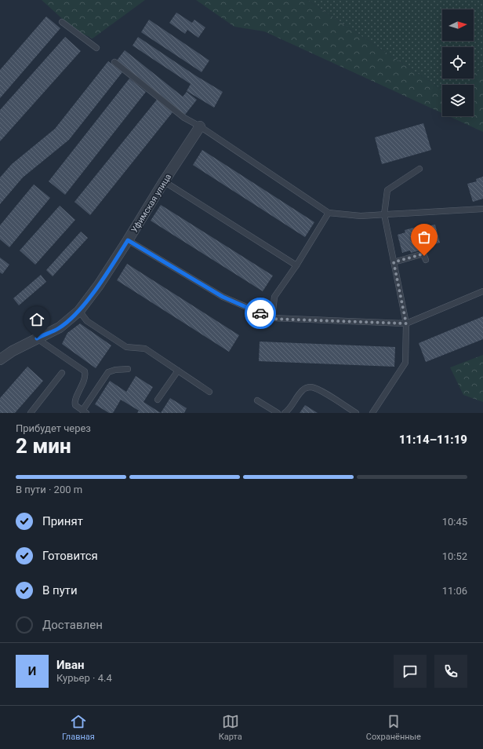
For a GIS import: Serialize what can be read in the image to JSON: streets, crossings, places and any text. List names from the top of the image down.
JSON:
{
  "streets": {
    "street": ["Уфимская улица"]
  },
  "north": "right",
  "page": {
    "heading": ["2 мин", "Прибудет через", "11:14–11:19"],
    "panel": ["Иван", "Курьер · 4.4"],
    "bar": "В пути · 200 m",
    "list": [
      ["Принят", "10:45"],
      ["Готовится", "10:52"],
      ["В пути", "11:06"],
      "Доставлен"
    ],
    "round": "И",
    "tabs": ["Главная", "Карта", "Сохранённые"]
  }
}
